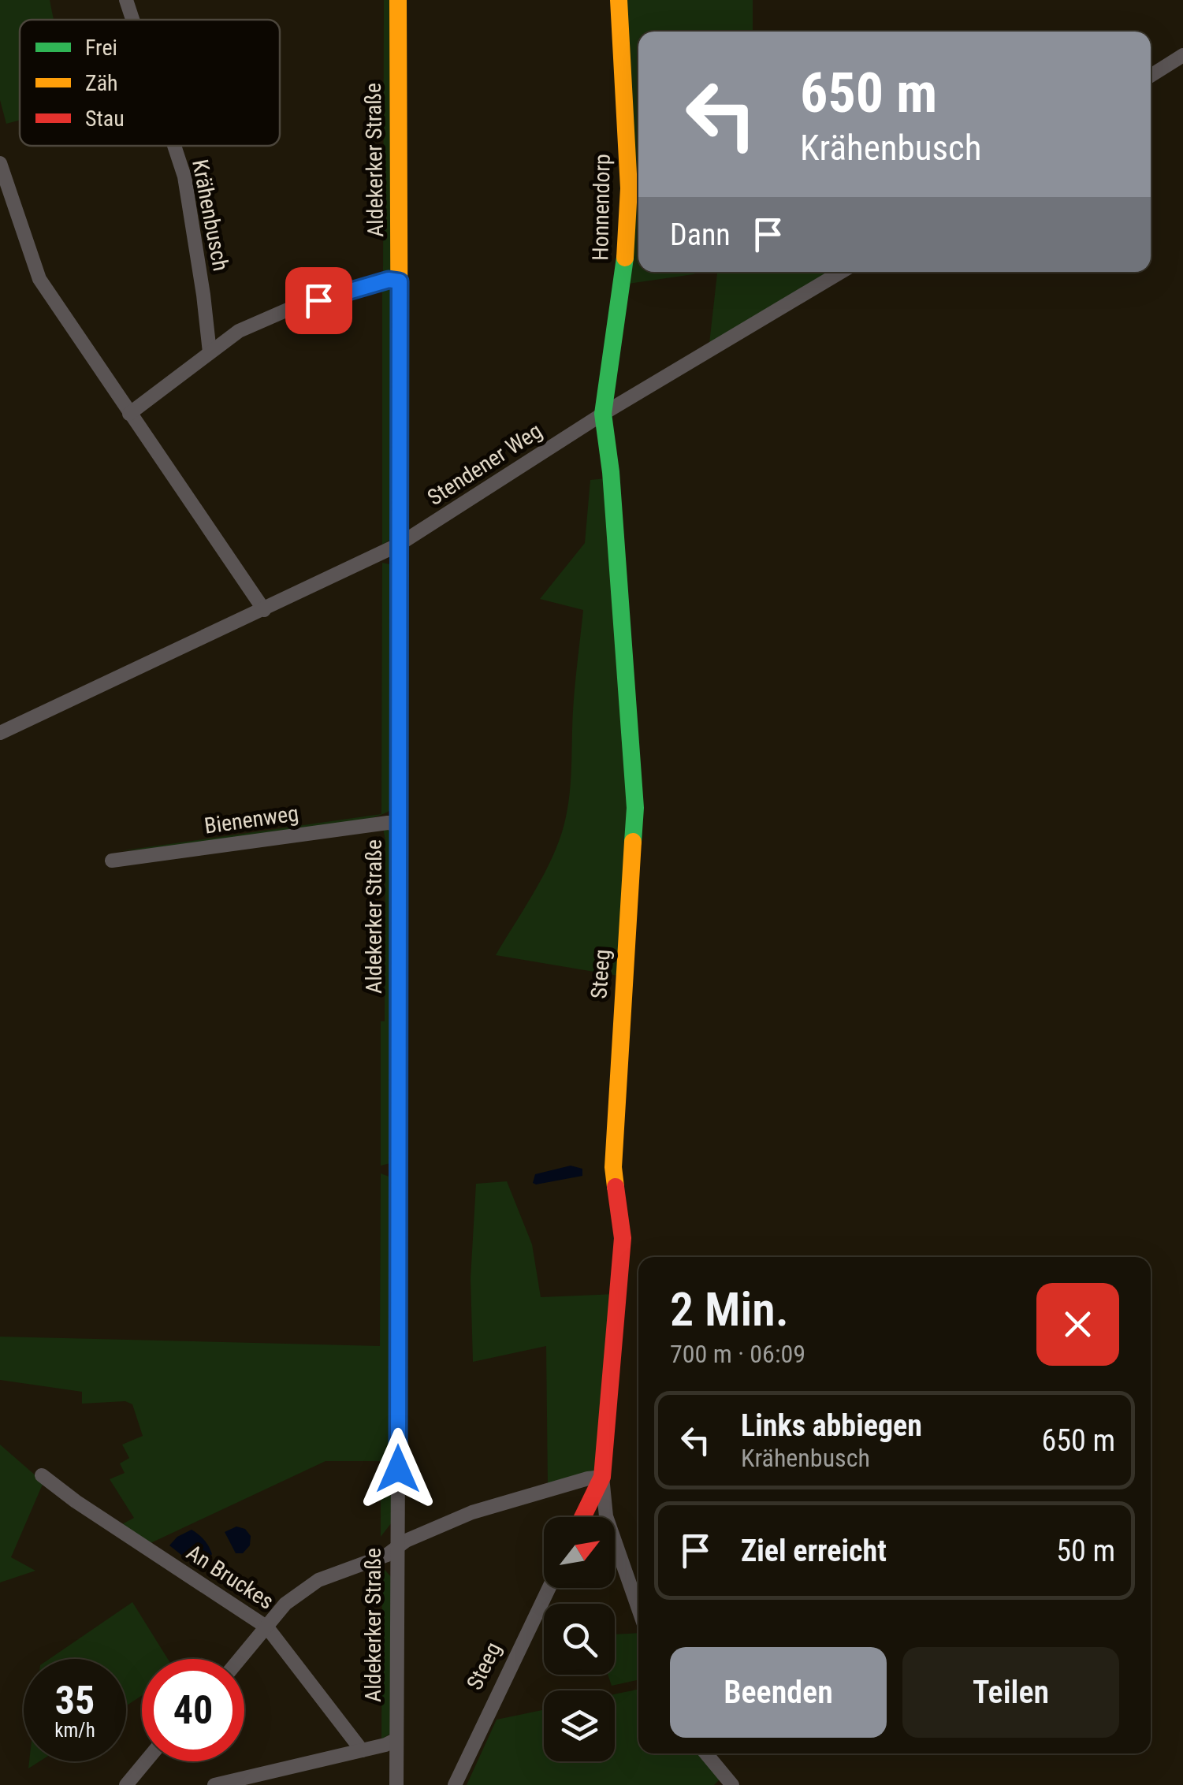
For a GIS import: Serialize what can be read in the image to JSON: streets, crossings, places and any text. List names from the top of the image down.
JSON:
{
  "streets": {
    "street": [
      "Aldekerker Straße",
      "Honnendorp",
      "Krähenbusch",
      "Stendener Weg",
      "Bienenweg",
      "Steeg",
      "An Bruckes"
    ]
  },
  "crossings": [
    ["Aldekerker Straße", "Stendener Weg"],
    ["Aldekerker Straße", "Bienenweg"],
    ["Honnendorp", "Stendener Weg"],
    ["Honnendorp", "Steeg"],
    ["Stendener Weg", "Steeg"]
  ],
  "legend": ["Frei", "Zäh", "Stau"],
  "north": "top right",
  "page": {
    "turn": ["650 m", "Krähenbusch"],
    "then": "Dann",
    "heading": ["2 Min.", "700 m · 06:09"],
    "list": [
      {
        "name": "Links abbiegen",
        "note": "Krähenbusch",
        "value": "650 m"
      },
      {
        "name": "Ziel erreicht",
        "value": "50 m"
      }
    ],
    "buttons": ["Beenden", "Teilen"],
    "speed": "35 km/h",
    "limit": "40"
  }
}
